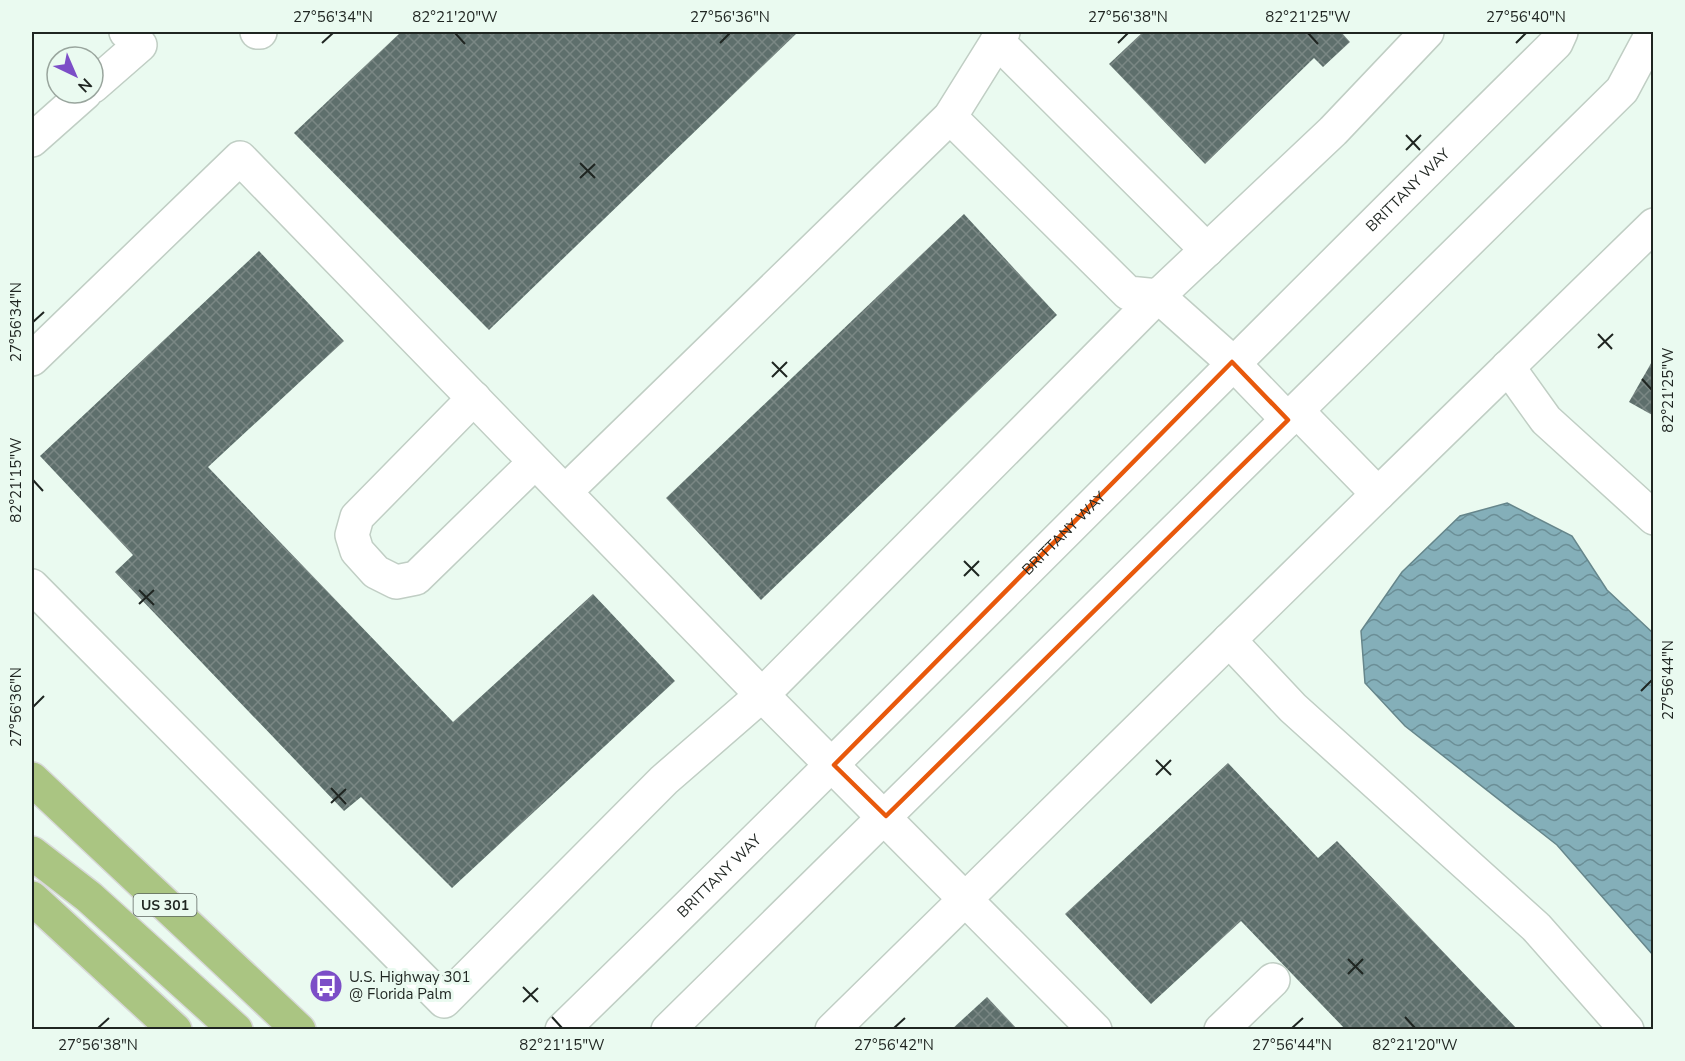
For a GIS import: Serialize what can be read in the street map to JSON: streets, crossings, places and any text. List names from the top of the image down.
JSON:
{
  "streets": {
    "main road": ["US 301"],
    "street": ["BRITTANY WAY"]
  },
  "places": {
    "bus stop": ["U.S. Highway 301 @ Florida Palm"]
  },
  "north": "bottom right",
  "coordinates": [
    "27°56'34\"N",
    "82°21'20\"W",
    "27°56'36\"N",
    "27°56'38\"N",
    "82°21'25\"W",
    "27°56'40\"N",
    "82°21'15\"W",
    "27°56'44\"N",
    "27°56'42\"N"
  ]
}
